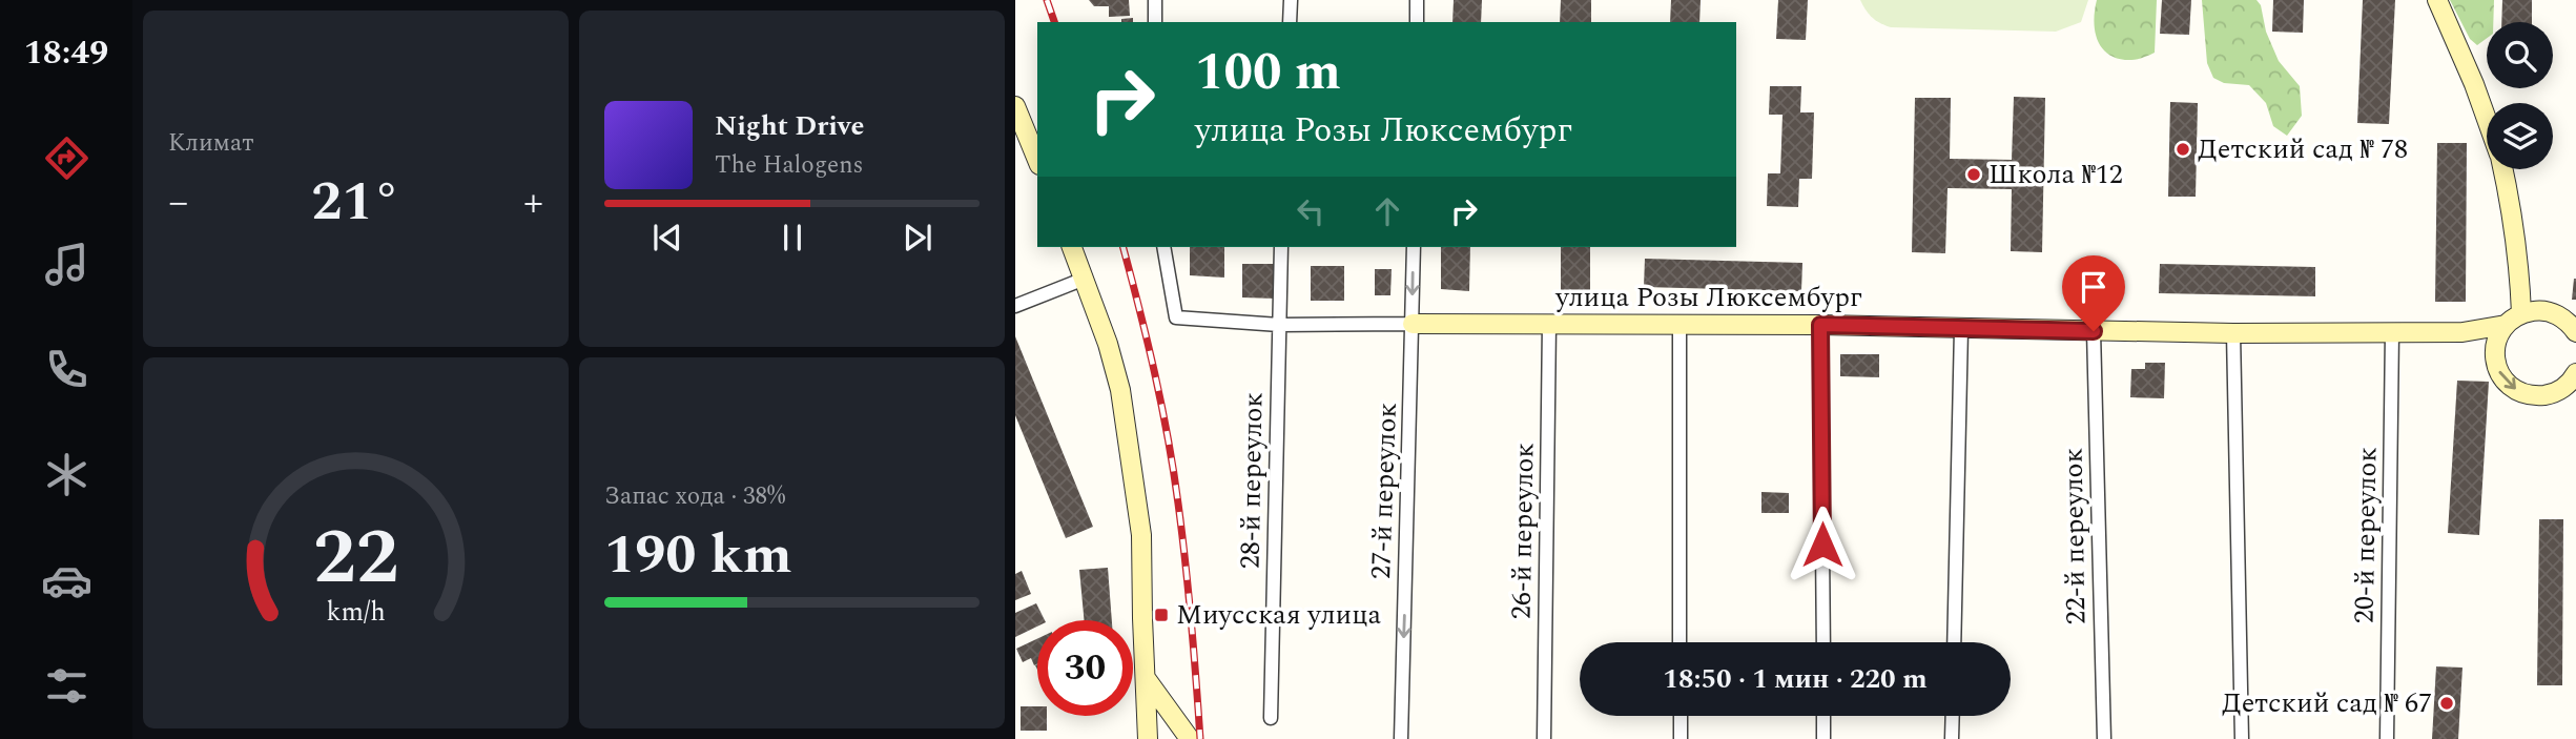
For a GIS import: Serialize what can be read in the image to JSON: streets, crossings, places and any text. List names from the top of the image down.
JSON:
{
  "streets": {
    "street": [
      "улица Розы Люксембург",
      "28-й переулок",
      "27-й переулок",
      "26-й переулок",
      "20-й переулок",
      "22-й переулок"
    ]
  },
  "crossings": [
    ["улица Розы Люксембург", "28-й переулок"],
    ["улица Розы Люксембург", "27-й переулок"],
    ["улица Розы Люксембург", "26-й переулок"],
    ["улица Розы Люксембург", "20-й переулок"],
    ["улица Розы Люксембург", "22-й переулок"]
  ],
  "one_way": ["27-й переулок"],
  "places": {
    "other": ["Детский сад № 78", "Школа №12", "Детский сад № 67"],
    "transit": ["Миусская улица"]
  },
  "page": {
    "tabs": "18:49",
    "tile": [
      "Климат",
      ["Запас хода · 38%", "190 km"]
    ],
    "turn": ["100 m", "улица Розы Люксембург"],
    "song": ["Night Drive", "The Halogens"],
    "heat": ["−", "21°", "+"],
    "limit": "30",
    "trip": "18:50 · 1 мин · 220 m",
    "gauge": ["22", "km/h"]
  }
}
